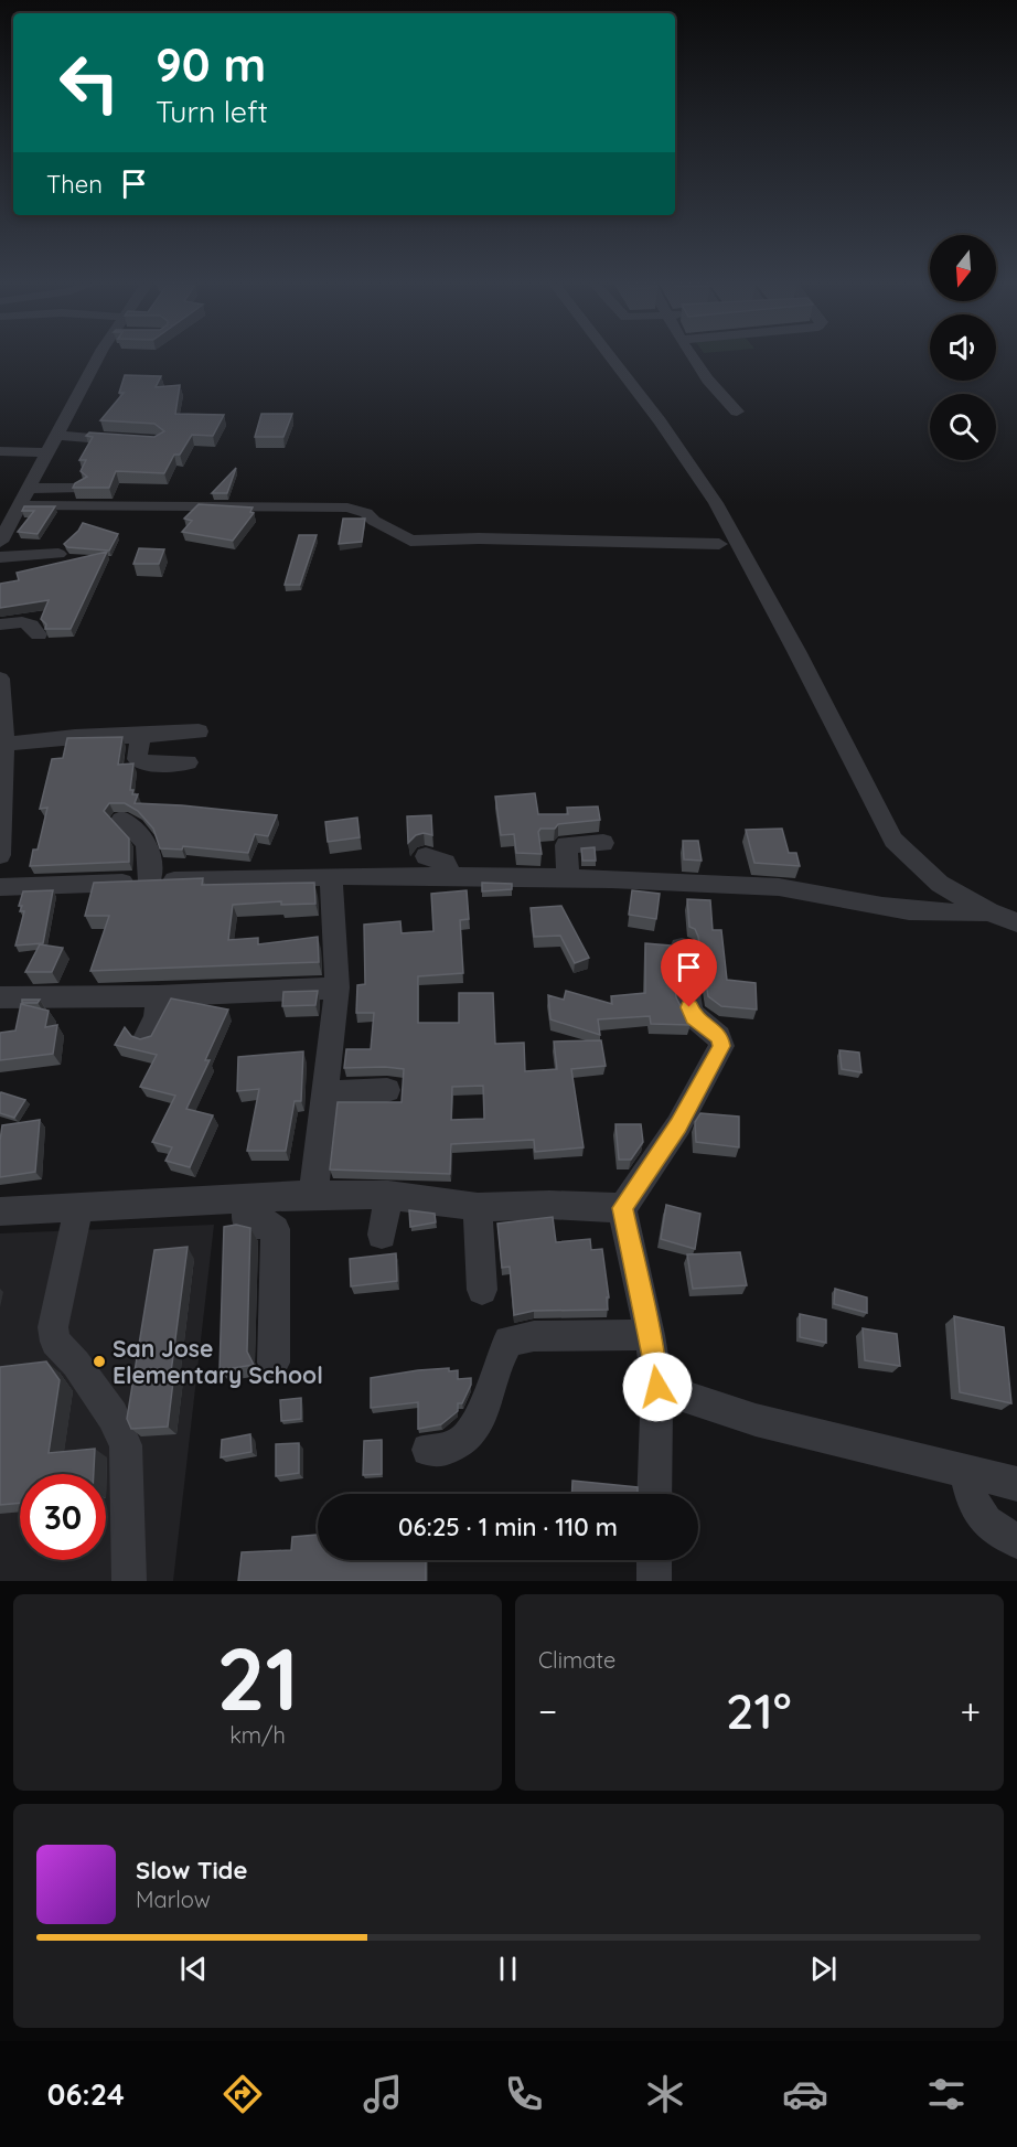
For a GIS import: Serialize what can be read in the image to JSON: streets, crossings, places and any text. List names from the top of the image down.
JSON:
{
  "places": ["San Jose Elementary School"],
  "north": "bottom",
  "page": {
    "turn": ["90 m", "Turn left"],
    "then": "Then",
    "limit": "30",
    "trip": "06:25 · 1 min · 110 m",
    "tile": [
      ["21", "km/h"],
      "Climate"
    ],
    "heat": ["−", "21°", "+"],
    "song": ["Slow Tide", "Marlow"],
    "tabs": "06:24"
  }
}
